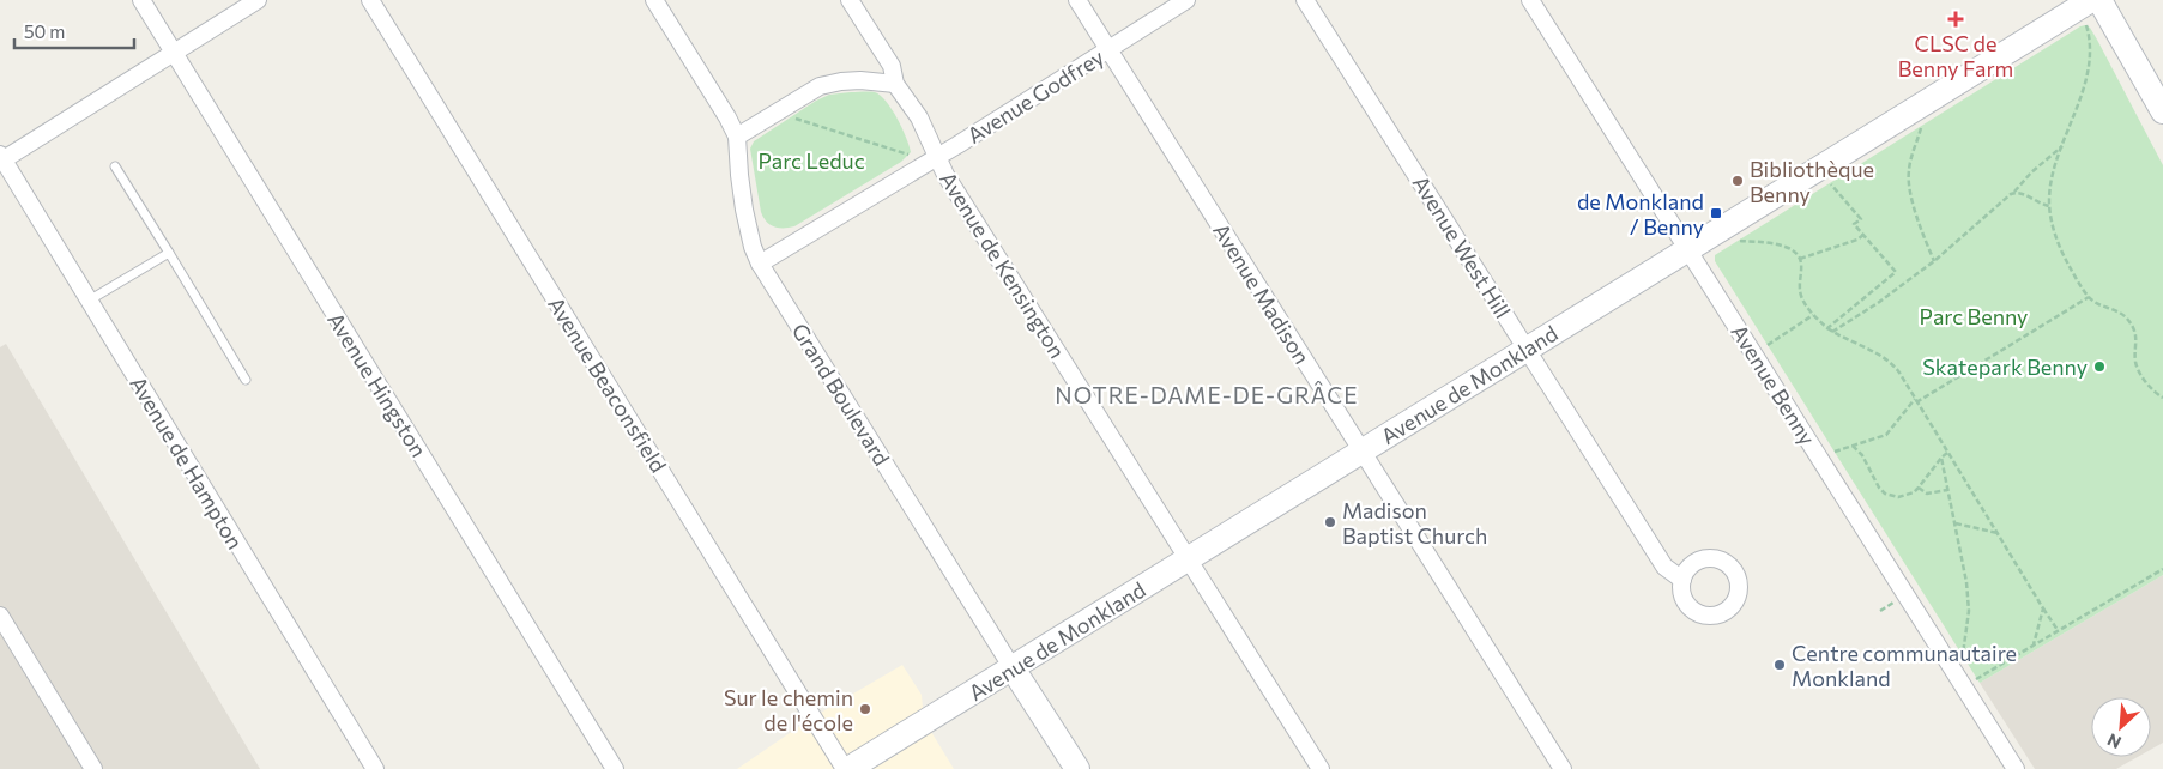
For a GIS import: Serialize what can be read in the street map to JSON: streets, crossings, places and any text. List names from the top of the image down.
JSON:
{
  "streets": {
    "street": [
      "Avenue Godfrey",
      "Avenue West Hill",
      "Avenue de Kensington",
      "Avenue Madison",
      "Avenue Hingston",
      "Avenue Beaconsfield",
      "Avenue de Monkland",
      "Avenue Benny",
      "Grand Boulevard",
      "Avenue de Hampton"
    ]
  },
  "crossings": [
    ["Avenue Godfrey", "Avenue de Kensington"],
    ["Avenue Godfrey", "Avenue Madison"],
    ["Avenue Godfrey", "Grand Boulevard"],
    ["Avenue West Hill", "Avenue de Monkland"],
    ["Avenue de Kensington", "Avenue de Monkland"],
    ["Avenue Madison", "Avenue de Monkland"],
    ["Avenue Beaconsfield", "Avenue de Monkland"],
    ["Avenue de Monkland", "Avenue Benny"],
    ["Avenue de Monkland", "Grand Boulevard"]
  ],
  "districts": ["NOTRE-DAME-DE-GRÂCE"],
  "parks": ["Parc Leduc", "Parc Benny"],
  "places": {
    "health": ["CLSC de Benny Farm"],
    "other": [
      "Bibliothèque Benny",
      "Skatepark Benny",
      "Madison Baptist Church",
      "Centre communautaire Monkland",
      "Sur le chemin de l'école"
    ],
    "transit": ["de Monkland / Benny"]
  },
  "scale_bar": "50 m",
  "north": "bottom left"
}
